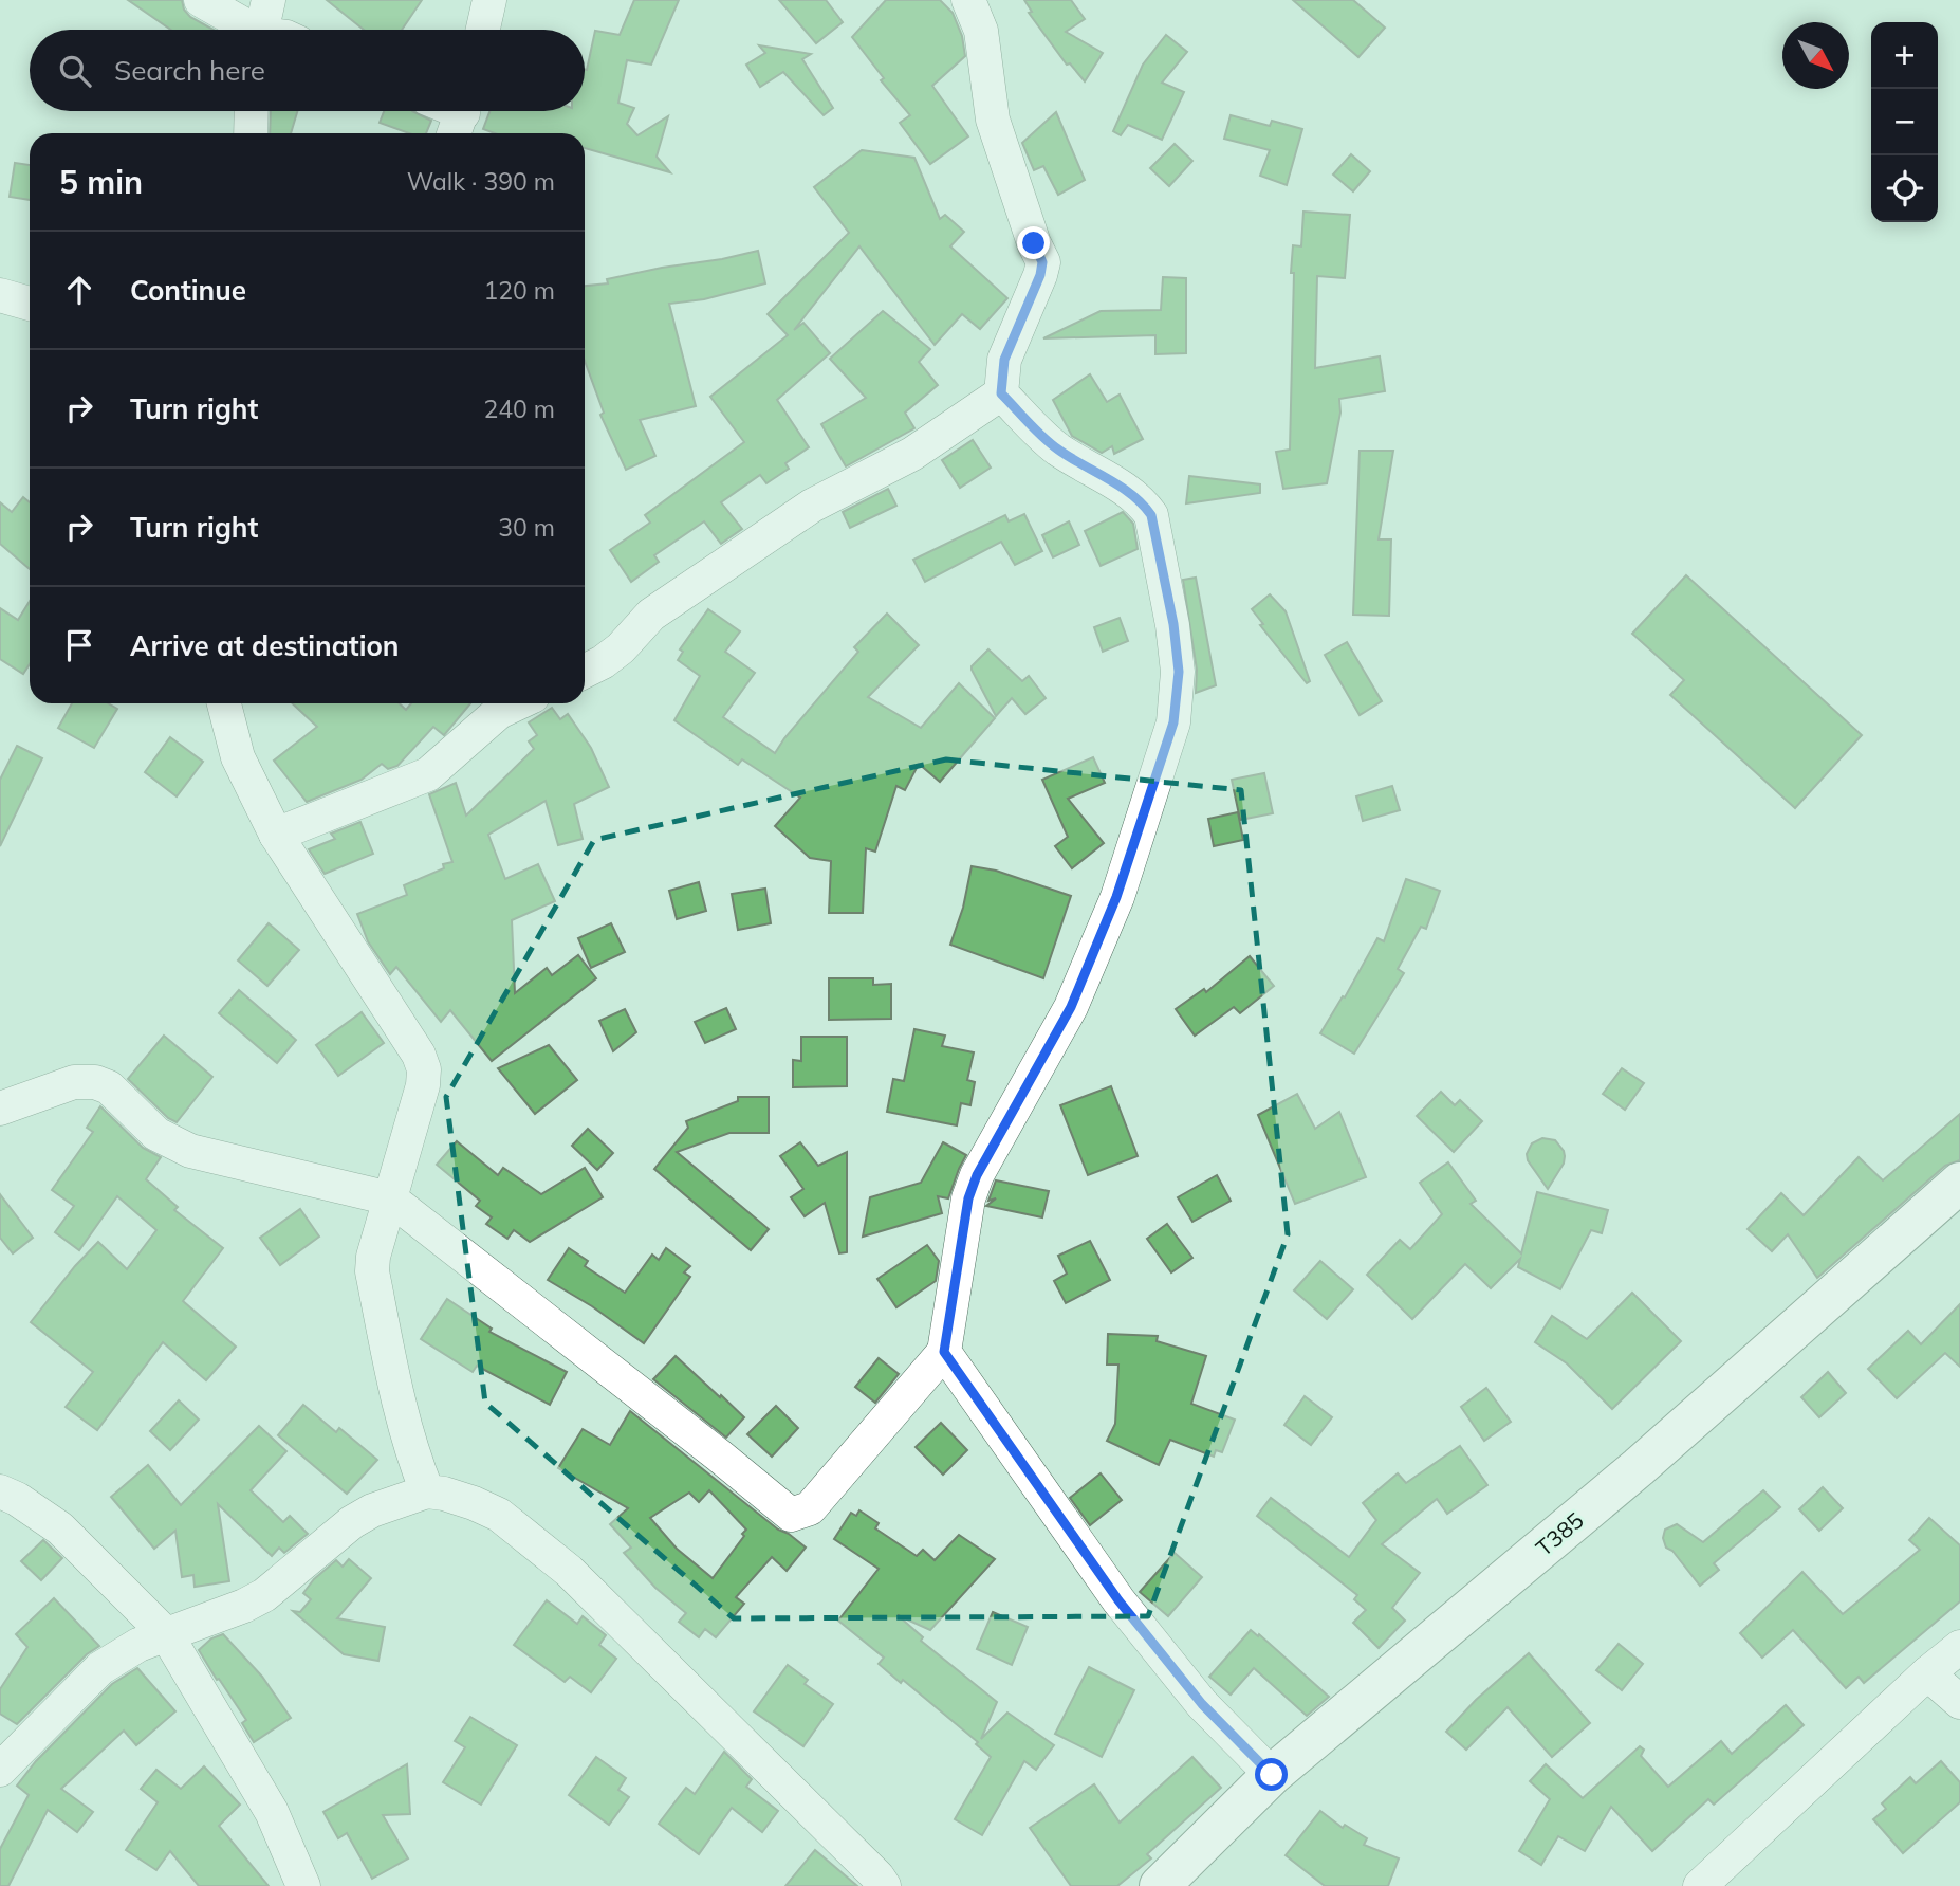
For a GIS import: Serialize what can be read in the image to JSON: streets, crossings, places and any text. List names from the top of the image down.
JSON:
{
  "streets": {
    "street": ["T385"]
  },
  "north": "bottom right",
  "page": {
    "map_buttons": ["+", "−"],
    "search": "Search here",
    "heading": ["5 min", "Walk · 390 m"],
    "list": [
      ["Continue", "120 m"],
      ["Turn right", "240 m"],
      ["Turn right", "30 m"],
      "Arrive at destination"
    ]
  }
}
